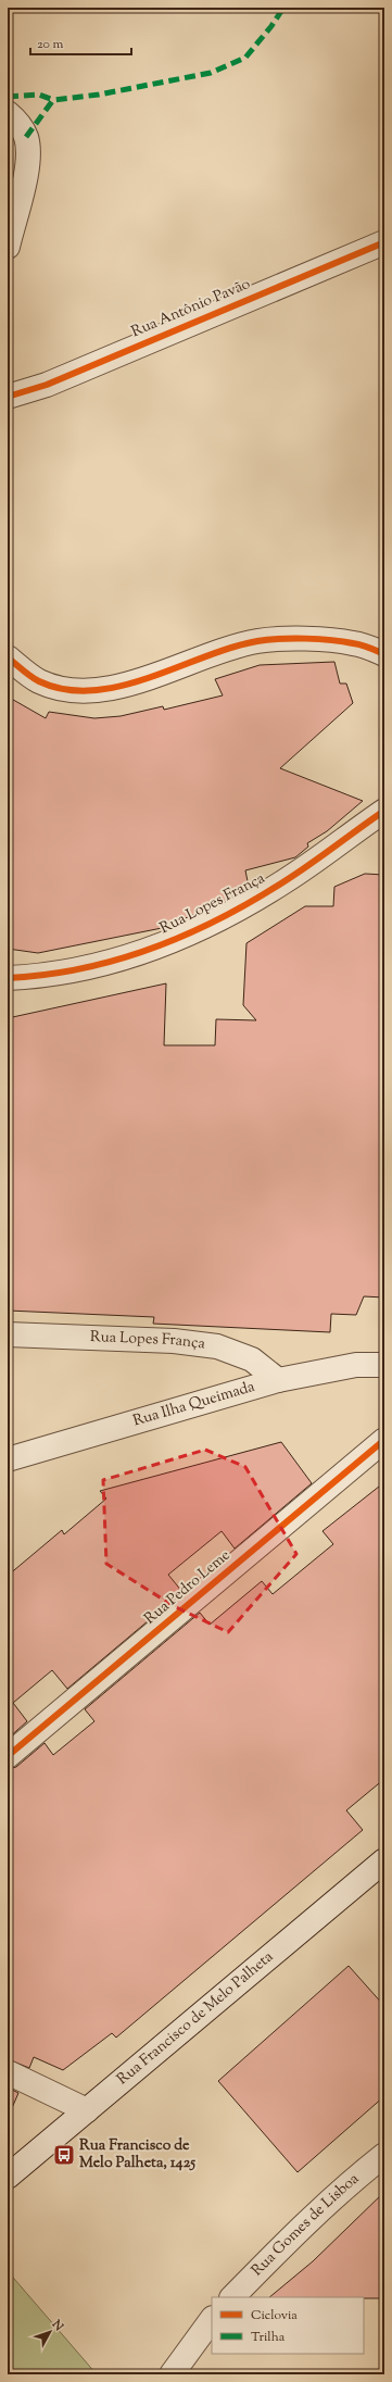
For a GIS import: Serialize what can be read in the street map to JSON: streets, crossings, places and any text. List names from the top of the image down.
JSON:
{
  "streets": {
    "street": [
      "Rua Antônio Pavão",
      "Rua Lopes França",
      "Rua Ilha Queimada",
      "Rua Pedro Leme",
      "Rua Francisco de Melo Palheta",
      "Rua Gomes de Lisboa"
    ]
  },
  "crossings": [
    ["Rua Lopes França", "Rua Ilha Queimada"]
  ],
  "places": {
    "bus stop": ["Rua Francisco de Melo Palheta, 1425"]
  },
  "legend": ["Ciclovia", "Trilha"],
  "scale_bar": "20 m",
  "north": "top right"
}
